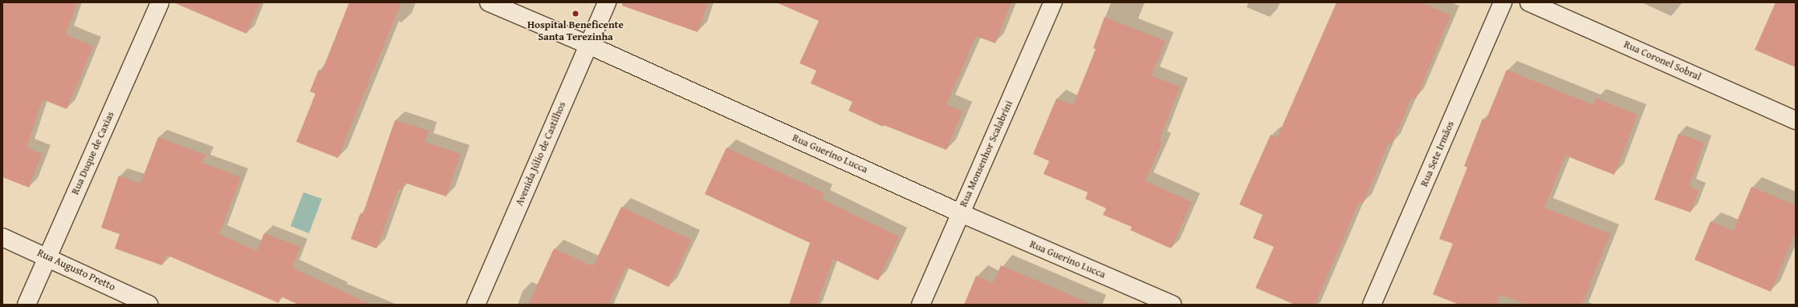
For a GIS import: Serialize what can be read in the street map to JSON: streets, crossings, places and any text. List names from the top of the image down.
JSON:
{
  "streets": {
    "street": [
      "Rua Coronel Sobral",
      "Rua Duque de Caxias",
      "Avenida Júlio de Castilhos",
      "Rua Guerino Lucca",
      "Rua Monsenhor Scalabrini",
      "Rua Sete Irmãos",
      "Rua Augusto Pretto"
    ]
  },
  "crossings": [
    ["Rua Duque de Caxias", "Rua Augusto Pretto"],
    ["Avenida Júlio de Castilhos", "Rua Guerino Lucca"],
    ["Rua Guerino Lucca", "Rua Monsenhor Scalabrini"]
  ],
  "places": ["Hospital Beneficente Santa Terezinha"]
}
